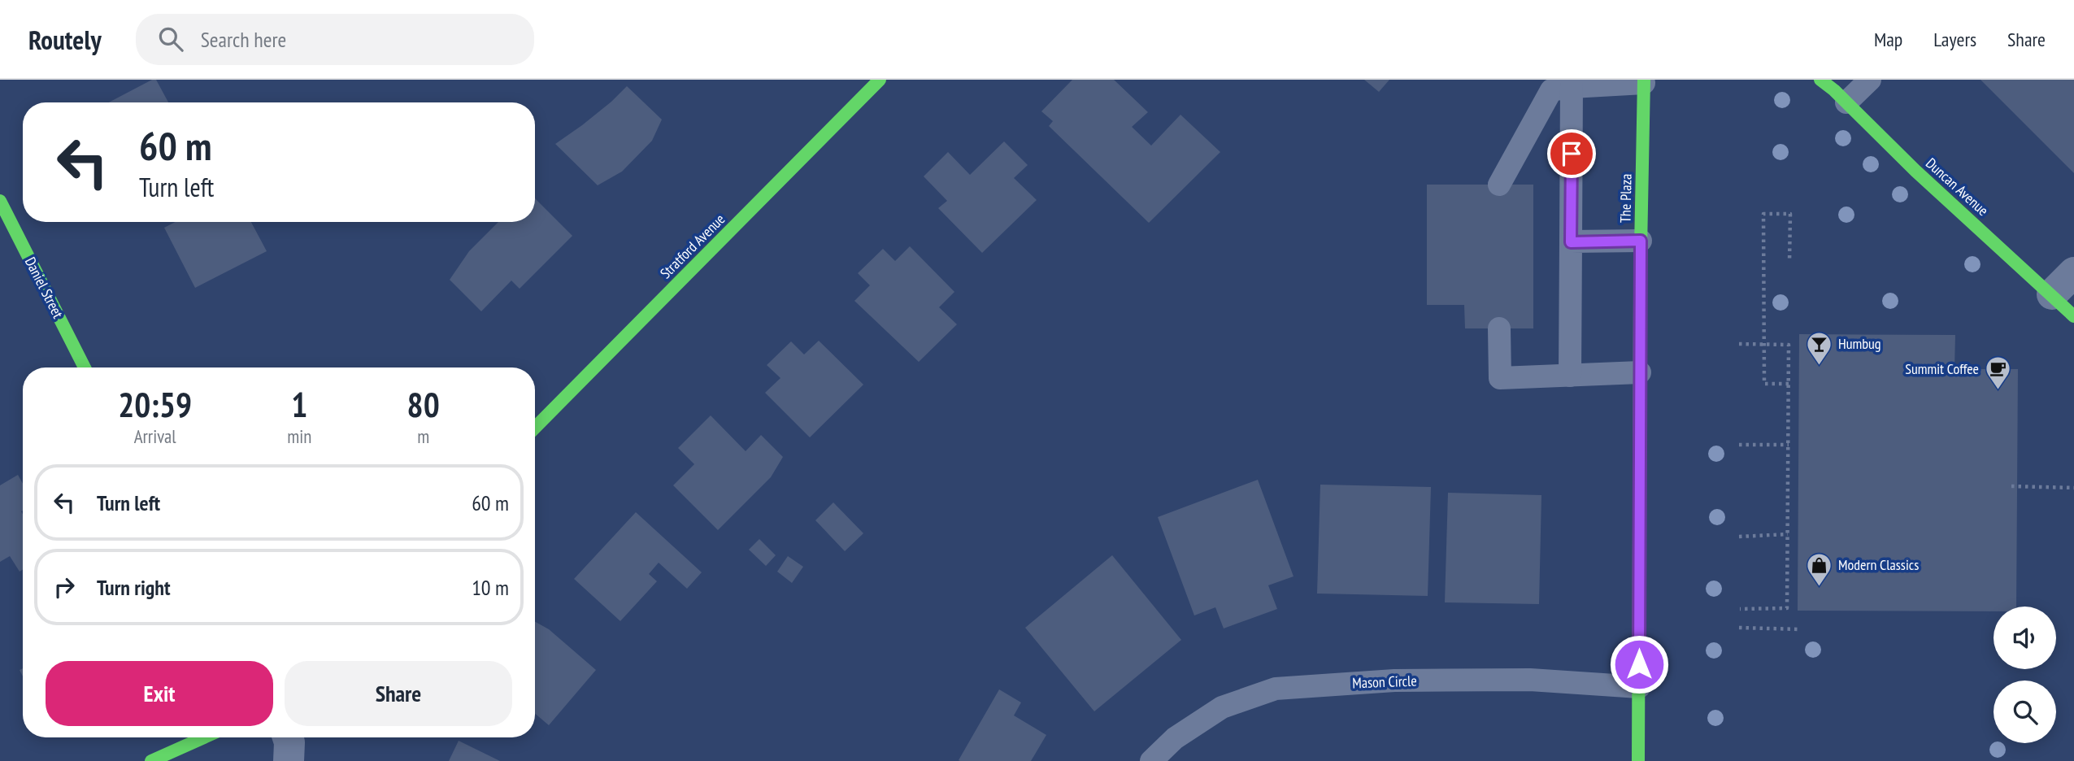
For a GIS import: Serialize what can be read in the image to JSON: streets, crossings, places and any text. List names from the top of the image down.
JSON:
{
  "streets": {
    "street": [
      "Duncan Avenue",
      "The Plaza",
      "Stratford Avenue",
      "Daniel Street"
    ],
    "lane": ["Mason Circle"]
  },
  "crossings": [
    ["The Plaza", "Mason Circle"]
  ],
  "places": {
    "bar": ["Humbug"],
    "cafe": ["Summit Coffee"],
    "shop": ["Modern Classics"]
  },
  "page": {
    "header": "Routely",
    "search": "Search here",
    "nav": ["Map", "Layers", "Share"],
    "turn": ["60 m", "Turn left"],
    "eta": [
      "20:59",
      "Arrival",
      "1",
      "min",
      "80",
      "m"
    ],
    "list": [
      {
        "name": "Turn left",
        "value": "60 m"
      },
      {
        "name": "Turn right",
        "value": "10 m"
      }
    ],
    "buttons": ["Exit", "Share"]
  }
}
